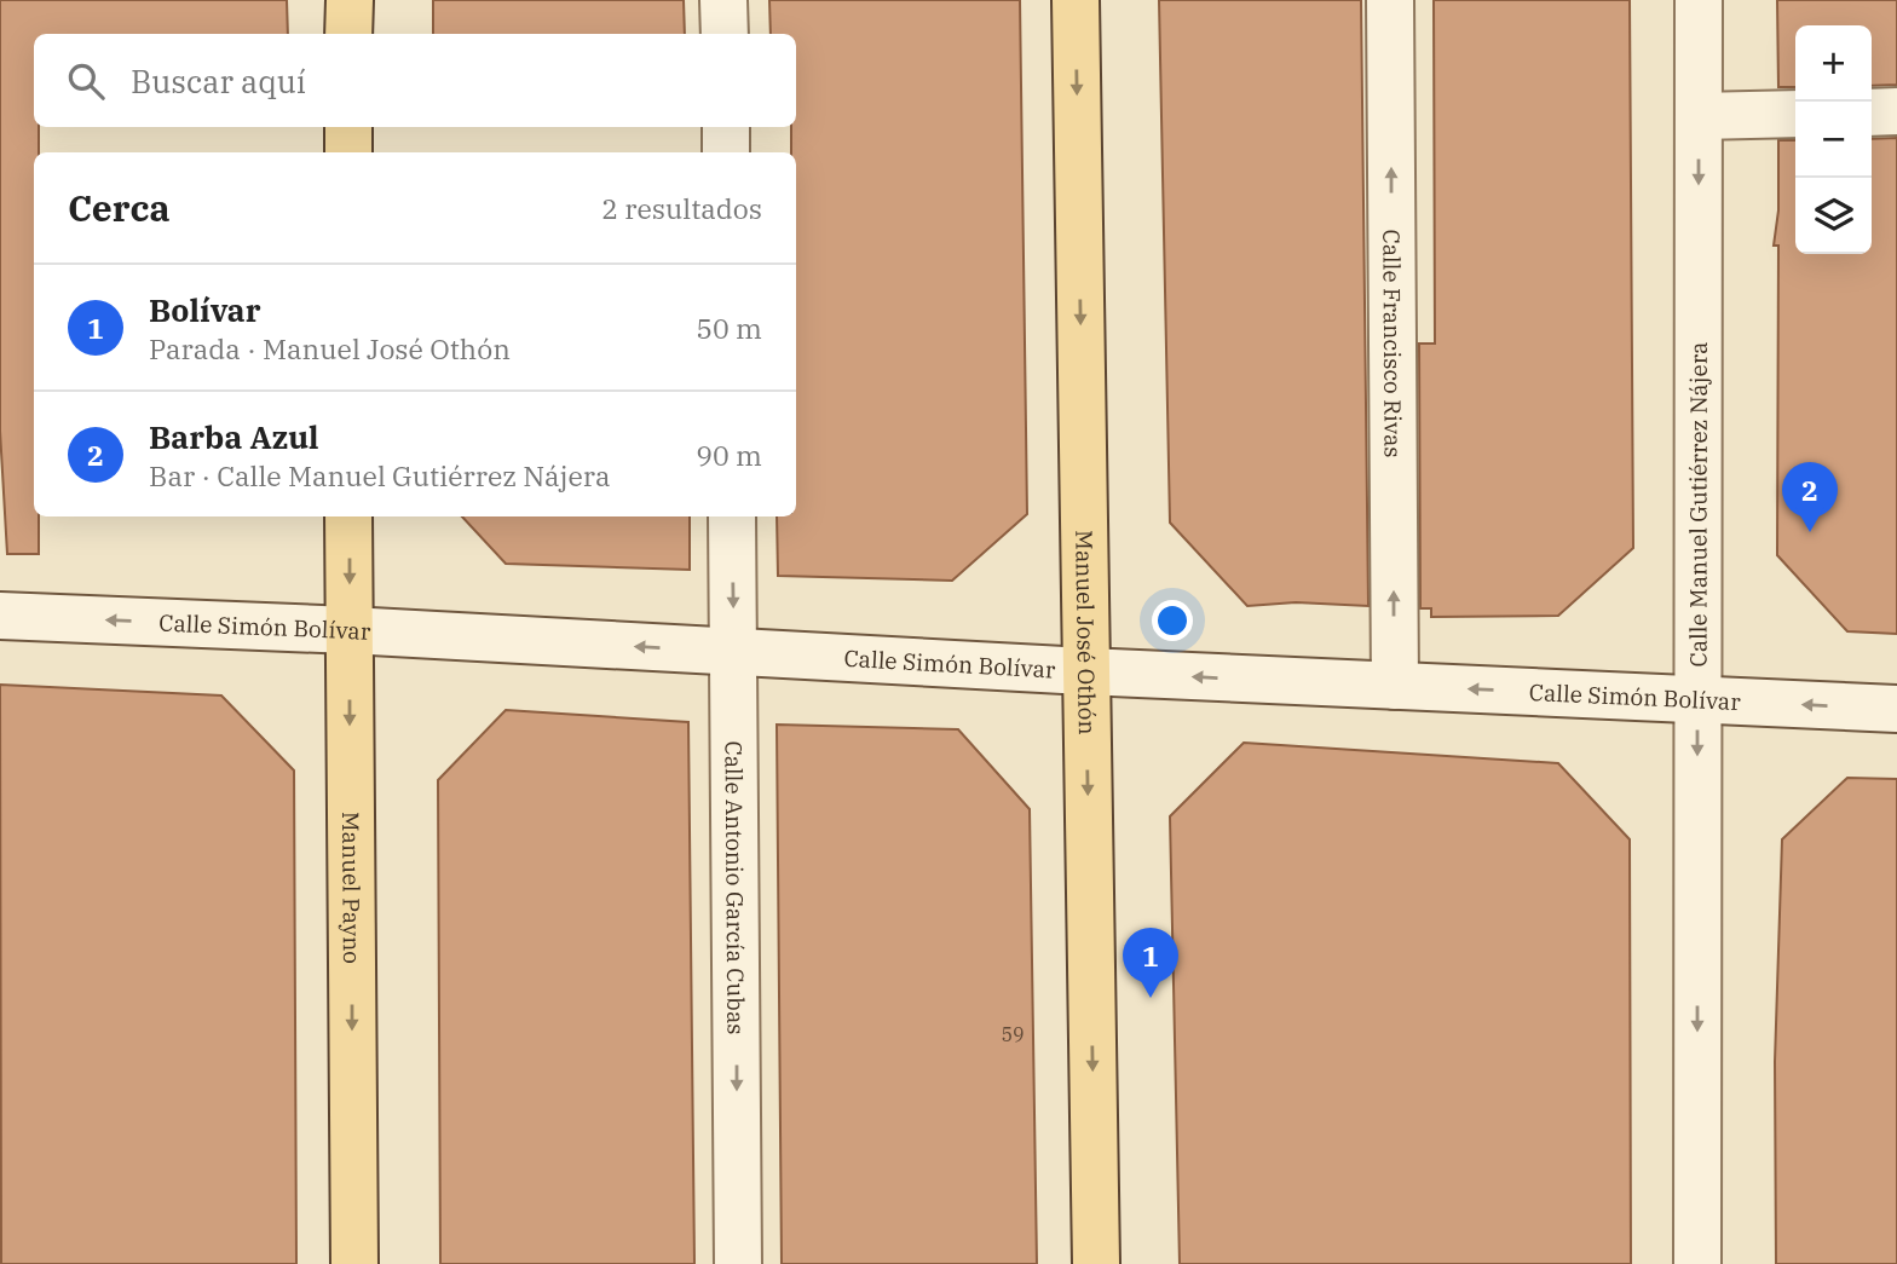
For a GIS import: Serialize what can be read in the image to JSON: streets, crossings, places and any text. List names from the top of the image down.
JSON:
{
  "streets": {
    "main road": ["Manuel José Othón", "Manuel Payno"],
    "street": [
      "Calle Francisco Rivas",
      "Calle Manuel Gutiérrez Nájera",
      "Calle Simón Bolívar",
      "Calle Antonio García Cubas"
    ]
  },
  "crossings": [
    ["Calle Francisco Rivas", "Calle Simón Bolívar"],
    ["Calle Manuel Gutiérrez Nájera", "Calle Simón Bolívar"],
    ["Calle Simón Bolívar", "Manuel José Othón"],
    ["Calle Simón Bolívar", "Manuel Payno"],
    ["Calle Simón Bolívar", "Calle Antonio García Cubas"]
  ],
  "one_way": [
    "Calle Francisco Rivas",
    "Calle Manuel Gutiérrez Nájera",
    "Calle Simón Bolívar",
    "Manuel José Othón",
    "Manuel Payno",
    "Calle Antonio García Cubas"
  ],
  "house_numbers": ["59"],
  "page": {
    "map_buttons": ["+", "−"],
    "search": "Buscar aquí",
    "heading": ["Cerca", "2 resultados"],
    "list": [
      {
        "mark": "1",
        "name": "Bolívar",
        "note": "Parada · Manuel José Othón",
        "value": "50 m"
      },
      {
        "mark": "2",
        "name": "Barba Azul",
        "note": "Bar · Calle Manuel Gutiérrez Nájera",
        "value": "90 m"
      }
    ],
    "pins": ["2", "1"]
  }
}
